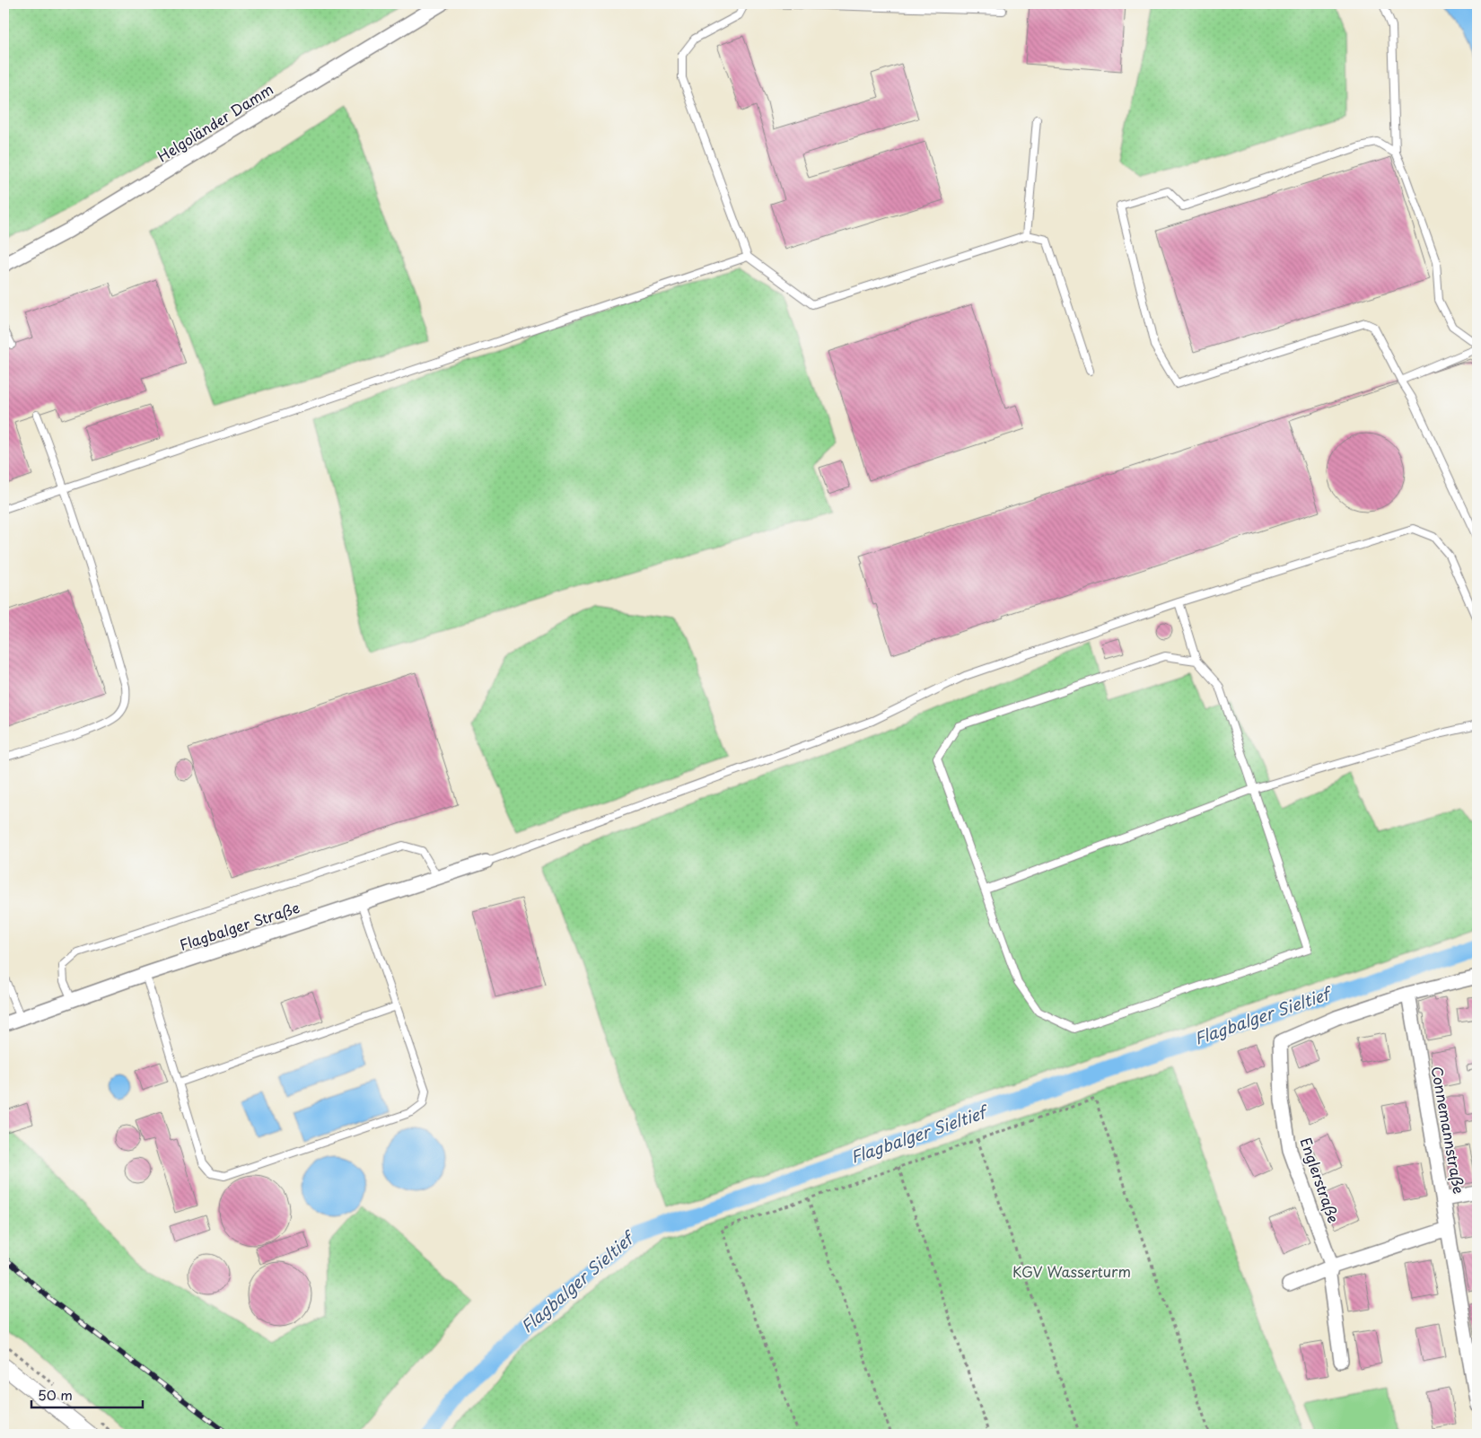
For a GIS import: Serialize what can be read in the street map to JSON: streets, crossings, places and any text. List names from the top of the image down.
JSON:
{
  "streets": {
    "street": [
      "Helgoländer Damm",
      "Flagbalger Straße",
      "Connemannstraße",
      "Englerstraße"
    ]
  },
  "crossings": [
    ["Connemannstraße", "Englerstraße"]
  ],
  "water": ["Flagbalger Sieltief"],
  "parks": ["KGV Wasserturm"],
  "scale_bar": "50 m"
}
